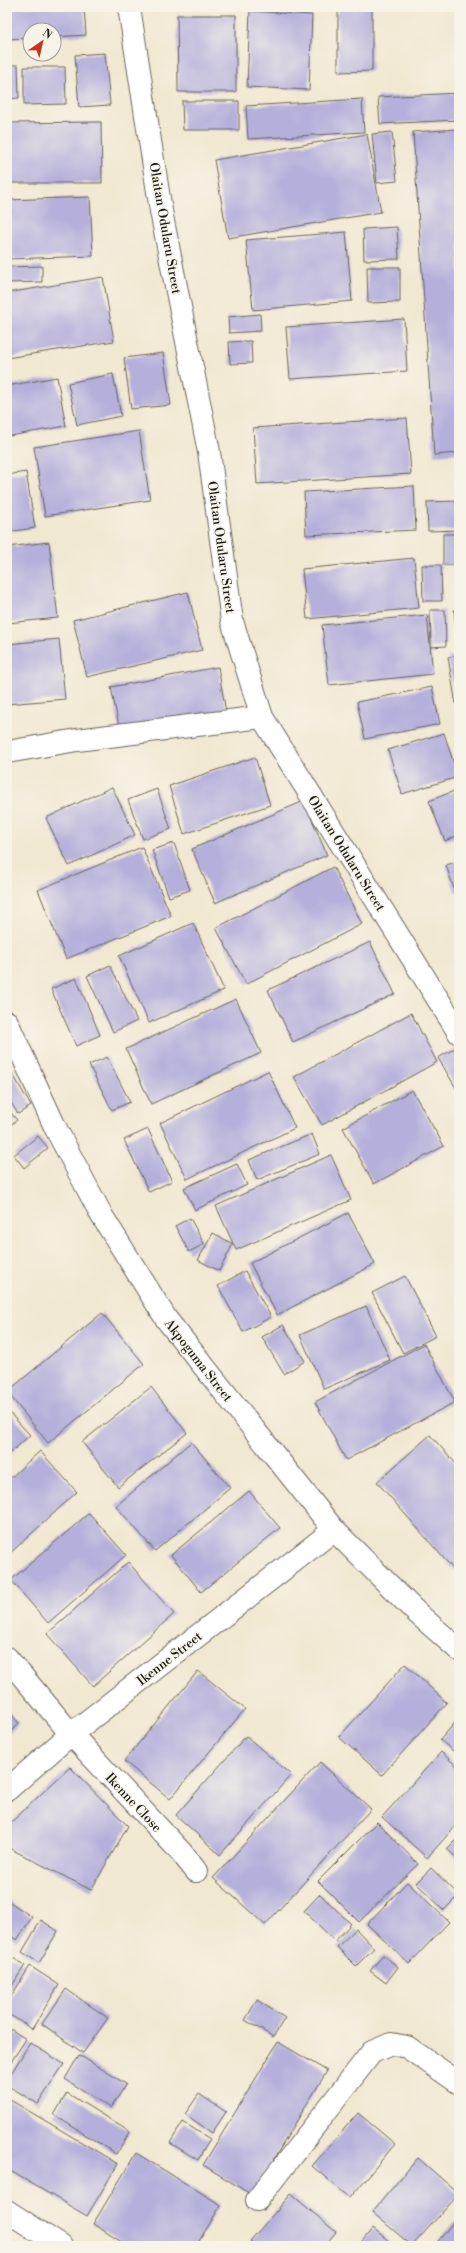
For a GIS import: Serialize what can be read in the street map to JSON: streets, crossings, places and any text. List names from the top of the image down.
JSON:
{
  "streets": {
    "street": [
      "Olaitan Odularu Street",
      "Akpoguma Street",
      "Ikenne Street",
      "Ikenne Close"
    ]
  },
  "crossings": [
    ["Akpoguma Street", "Ikenne Street"],
    ["Ikenne Street", "Ikenne Close"]
  ],
  "north": "top right"
}
